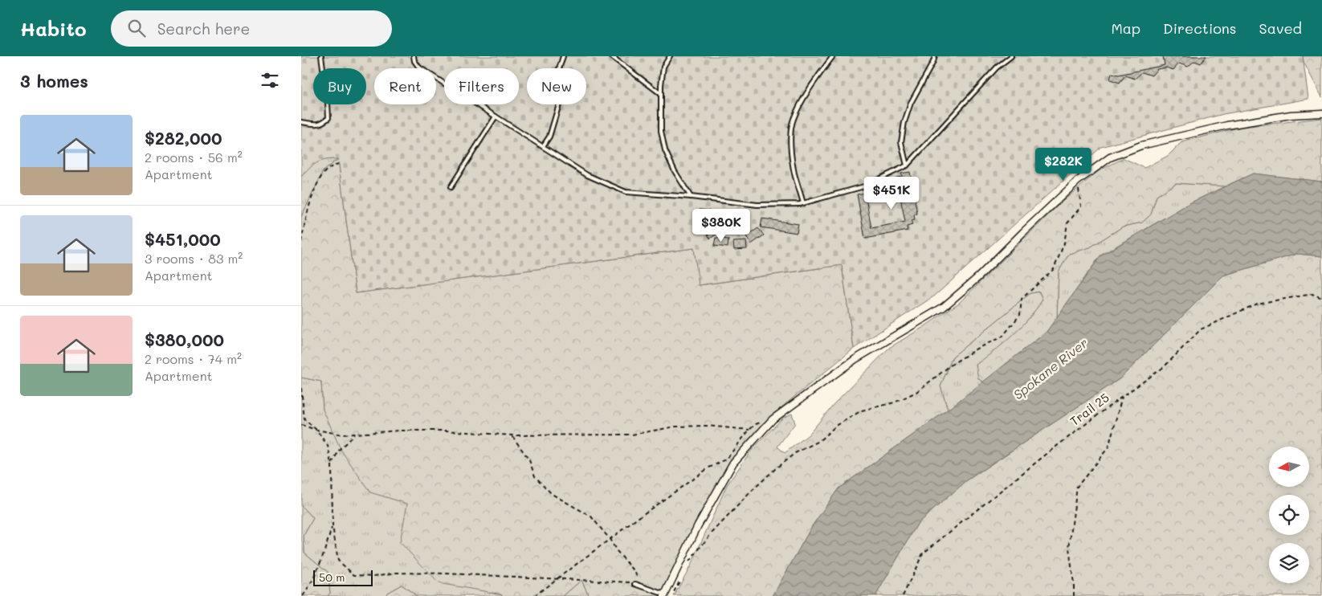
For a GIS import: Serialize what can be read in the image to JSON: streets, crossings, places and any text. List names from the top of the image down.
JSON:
{
  "streets": {
    "path": ["Trail 25"]
  },
  "water": ["Spokane River"],
  "scale_bar": "50 m",
  "north": "left",
  "page": {
    "header": "Habito",
    "search": "Search here",
    "nav": ["Map", "Directions", "Saved"],
    "heading": "3 homes",
    "chip": [
      "Buy",
      "Rent",
      "Filters",
      "New"
    ],
    "list": [
      {
        "name": "$282,000",
        "note": "2 rooms · 56 m² · Apartment"
      },
      {
        "name": "$451,000",
        "note": "3 rooms · 83 m² · Apartment"
      },
      {
        "name": "$380,000",
        "note": "2 rooms · 74 m² · Apartment"
      }
    ],
    "price": ["$282K", "$451K", "$380K"],
    "scale": "50 m"
  }
}
